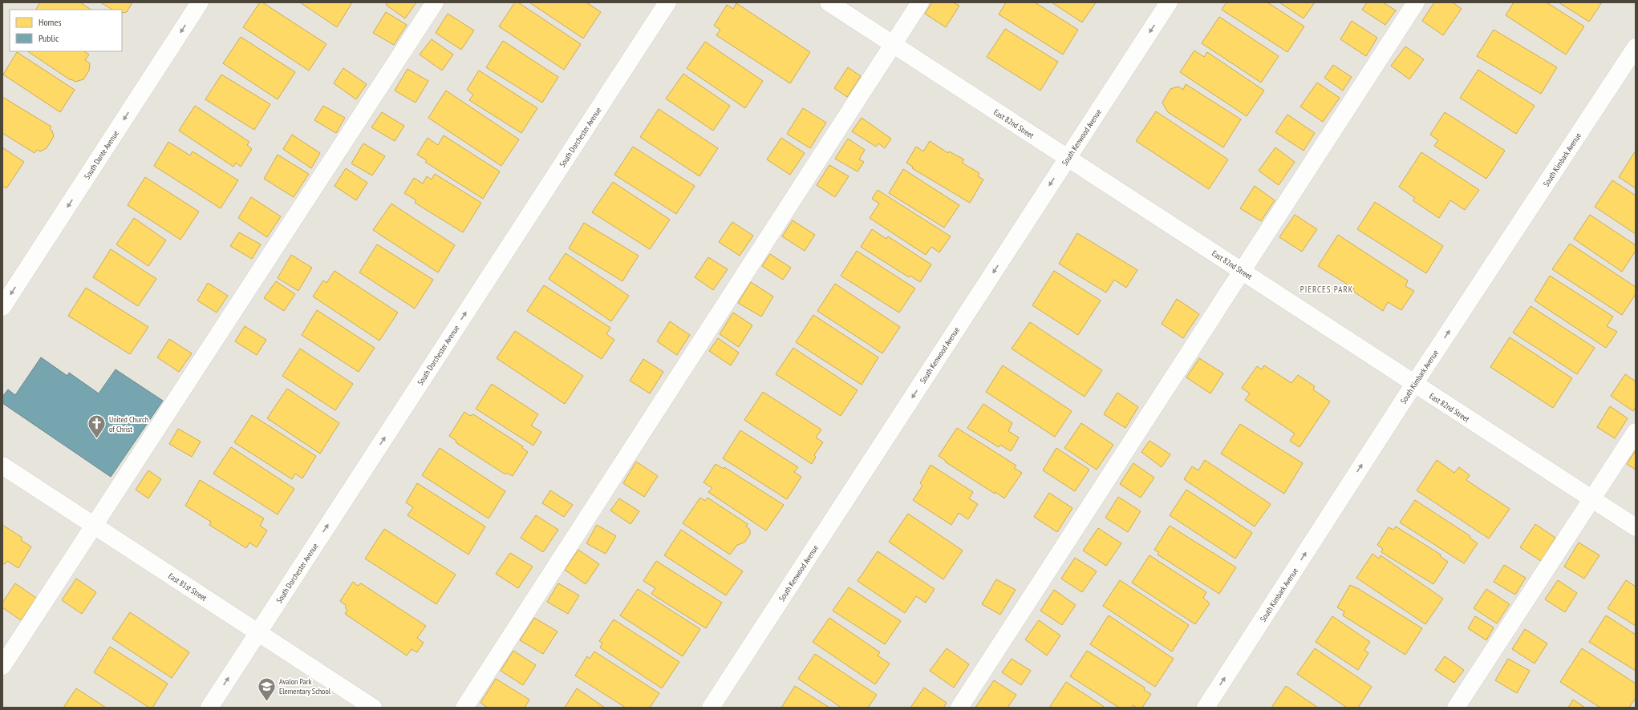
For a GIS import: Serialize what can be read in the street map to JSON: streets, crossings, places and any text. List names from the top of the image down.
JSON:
{
  "streets": {
    "street": [
      "East 82nd Street",
      "South Dorchester Avenue",
      "South Kenwood Avenue",
      "South Dante Avenue",
      "South Kimbark Avenue",
      "East 81st Street"
    ]
  },
  "crossings": [
    ["East 82nd Street", "South Kenwood Avenue"],
    ["East 82nd Street", "South Kimbark Avenue"],
    ["South Dorchester Avenue", "East 81st Street"]
  ],
  "one_way": [
    "South Dorchester Avenue",
    "South Kenwood Avenue",
    "South Dante Avenue",
    "South Kimbark Avenue"
  ],
  "districts": ["PIERCES PARK"],
  "places": {
    "church": ["United Church of Christ"],
    "school or university": ["Avalon Park Elementary School"]
  },
  "legend": ["Homes", "Public"]
}
